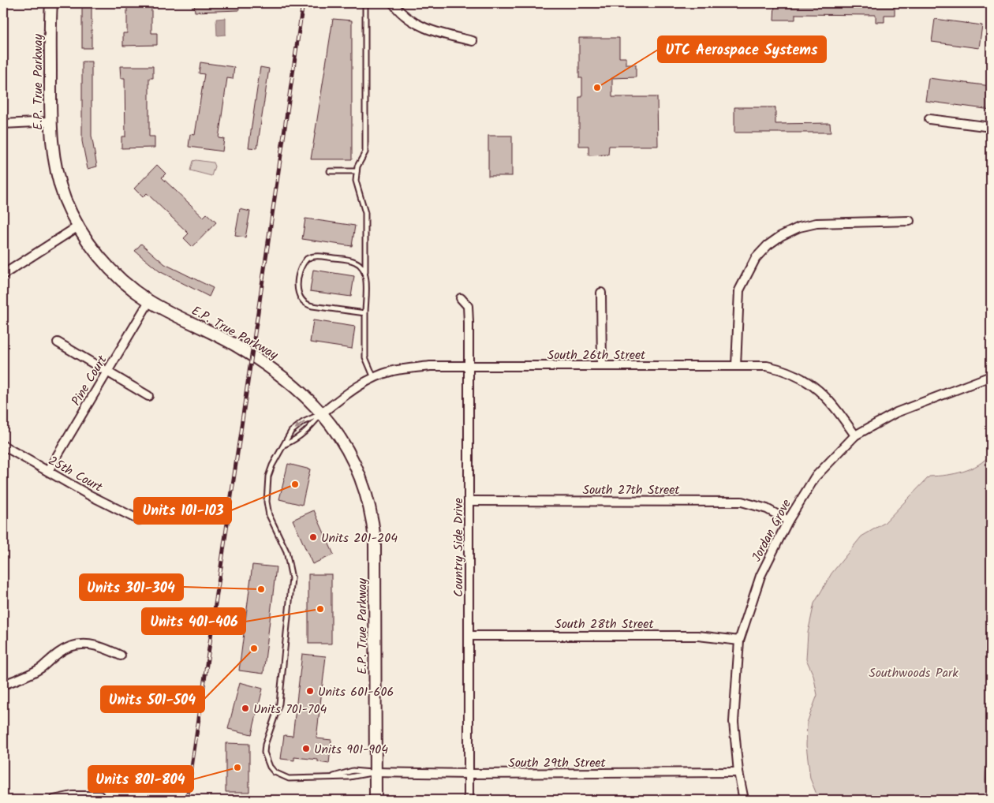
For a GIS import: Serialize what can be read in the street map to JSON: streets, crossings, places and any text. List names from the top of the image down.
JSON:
{
  "streets": {
    "main road": ["E.P. True Parkway"],
    "street": [
      "South 26th Street",
      "Pine Court",
      "25th Court",
      "South 27th Street",
      "Jordan Grove",
      "Country Side Drive",
      "South 28th Street",
      "South 29th Street"
    ]
  },
  "crossings": [
    ["E.P. True Parkway", "South 26th Street"],
    ["E.P. True Parkway", "Pine Court"],
    ["E.P. True Parkway", "South 29th Street"],
    ["South 26th Street", "Jordan Grove"],
    ["South 26th Street", "Country Side Drive"],
    ["Pine Court", "25th Court"],
    ["South 27th Street", "Jordan Grove"],
    ["South 27th Street", "Country Side Drive"],
    ["Jordan Grove", "South 28th Street"],
    ["Jordan Grove", "South 29th Street"],
    ["Country Side Drive", "South 28th Street"],
    ["Country Side Drive", "South 29th Street"]
  ],
  "parks": ["Southwoods Park"],
  "places": [
    "UTC Aerospace Systems",
    "Units 101-103",
    "Units 201-204",
    "Units 301-304",
    "Units 401-406",
    "Units 501-504",
    "Units 601-606",
    "Units 701-704",
    "Units 901-904",
    "Units 801-804"
  ]
}
